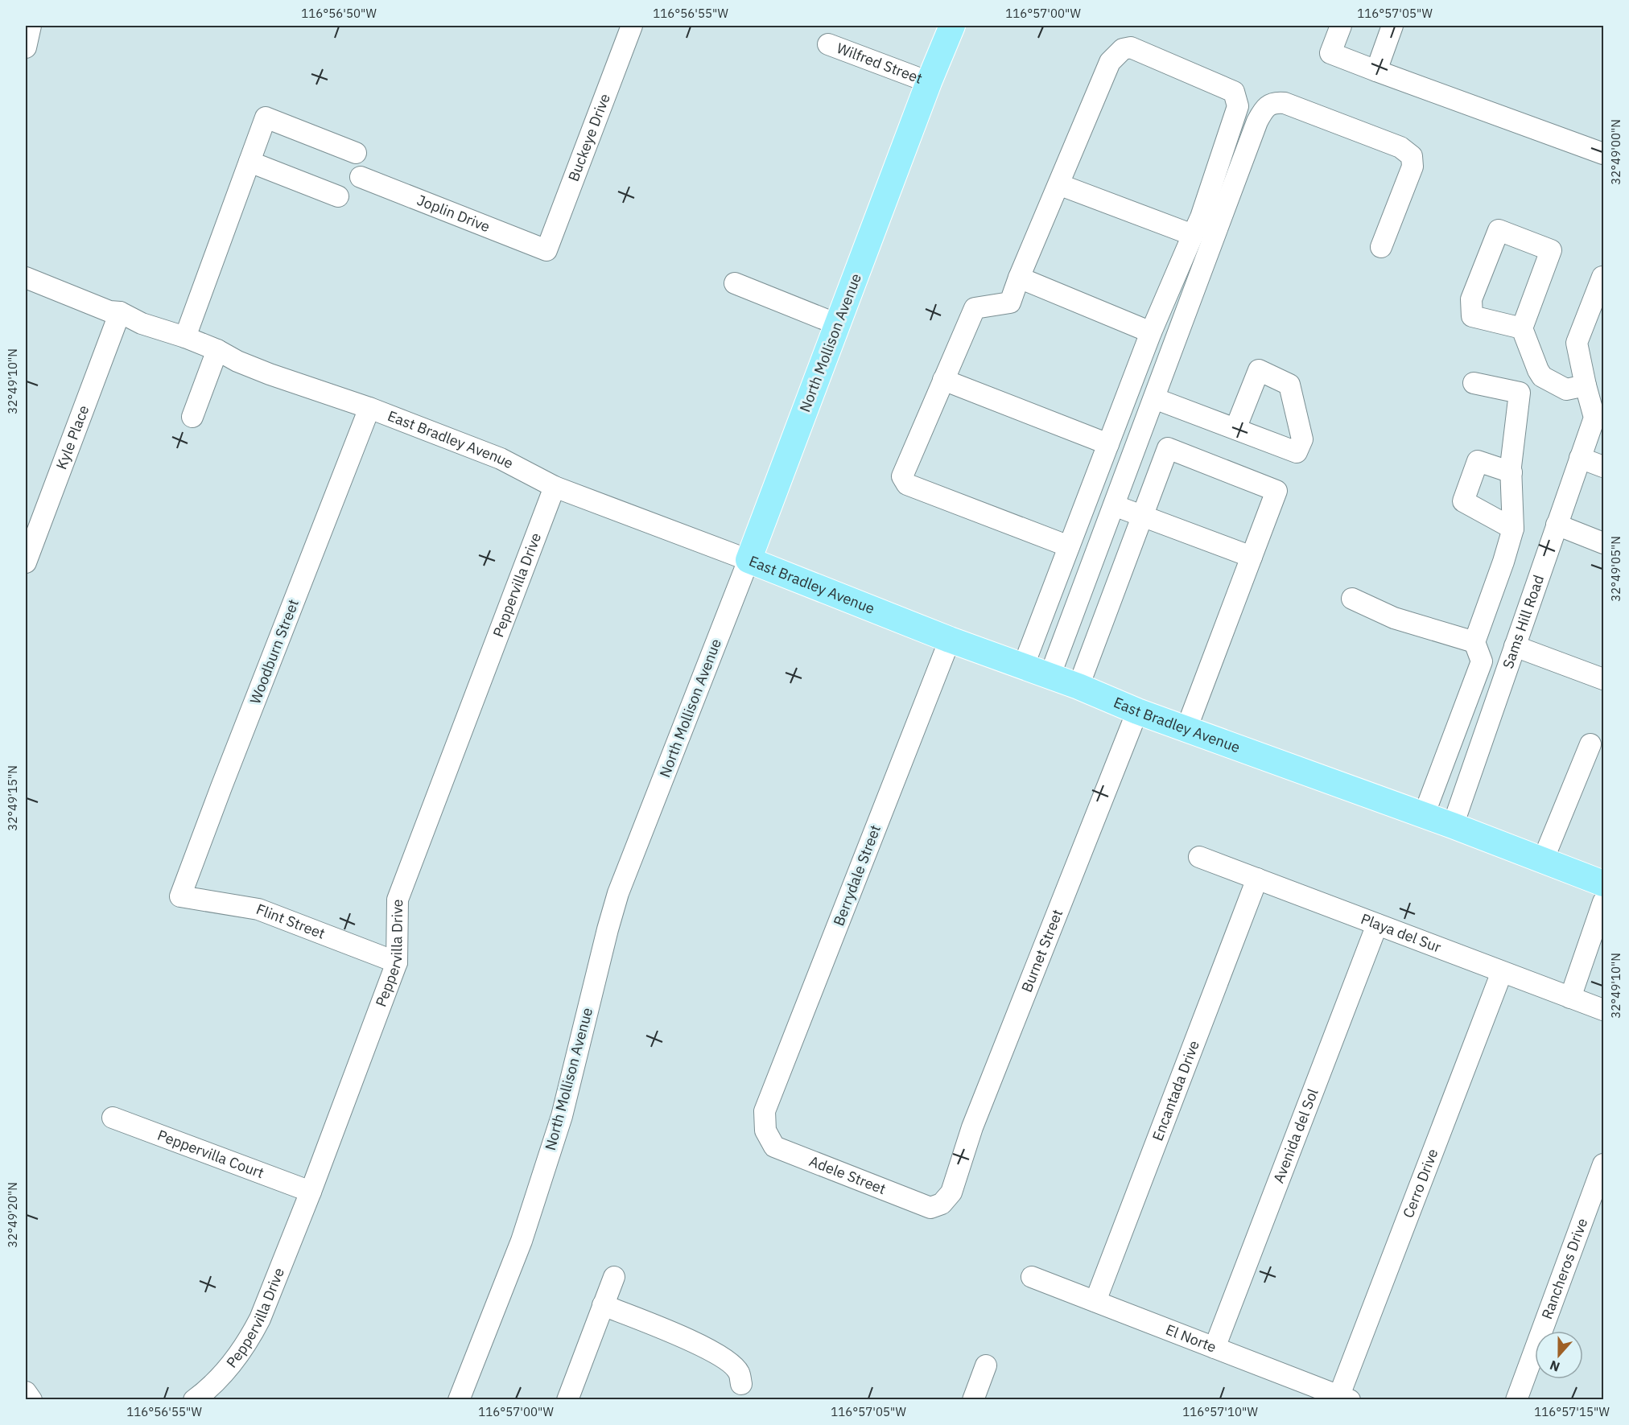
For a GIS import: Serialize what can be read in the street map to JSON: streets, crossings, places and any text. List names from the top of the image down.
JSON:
{
  "streets": {
    "main road": ["North Mollison Avenue", "East Bradley Avenue"],
    "street": [
      "Wilfred Street",
      "Buckeye Drive",
      "Joplin Drive",
      "Kyle Place",
      "Peppervilla Drive",
      "Sams Hill Road",
      "Woodburn Street",
      "Berrydale Street",
      "Flint Street",
      "Playa del Sur",
      "Burnet Street",
      "Encantada Drive",
      "Avenida del Sol",
      "Peppervilla Court",
      "Adele Street",
      "Cerro Drive",
      "Rancheros Drive",
      "El Norte"
    ]
  },
  "crossings": [
    ["Wilfred Street", "North Mollison Avenue"],
    ["Buckeye Drive", "Joplin Drive"],
    ["North Mollison Avenue", "East Bradley Avenue"],
    ["Kyle Place", "East Bradley Avenue"],
    ["East Bradley Avenue", "Peppervilla Drive"],
    ["East Bradley Avenue", "Sams Hill Road"],
    ["East Bradley Avenue", "Woodburn Street"],
    ["East Bradley Avenue", "Berrydale Street"],
    ["East Bradley Avenue", "Burnet Street"],
    ["Peppervilla Drive", "Flint Street"],
    ["Peppervilla Drive", "Peppervilla Court"],
    ["Woodburn Street", "Flint Street"],
    ["Berrydale Street", "Adele Street"],
    ["Playa del Sur", "Encantada Drive"],
    ["Playa del Sur", "Avenida del Sol"],
    ["Playa del Sur", "Cerro Drive"],
    ["Burnet Street", "Adele Street"],
    ["Encantada Drive", "El Norte"],
    ["Avenida del Sol", "El Norte"],
    ["Cerro Drive", "El Norte"]
  ],
  "north": "bottom",
  "coordinates": [
    "116°56'50\"W",
    "116°56'55\"W",
    "116°57'00\"W",
    "116°57'05\"W",
    "32°49'00\"N",
    "32°49'10\"N",
    "32°49'05\"N",
    "32°49'15\"N",
    "32°49'20\"N",
    "116°57'10\"W",
    "116°57'15\"W"
  ]
}
